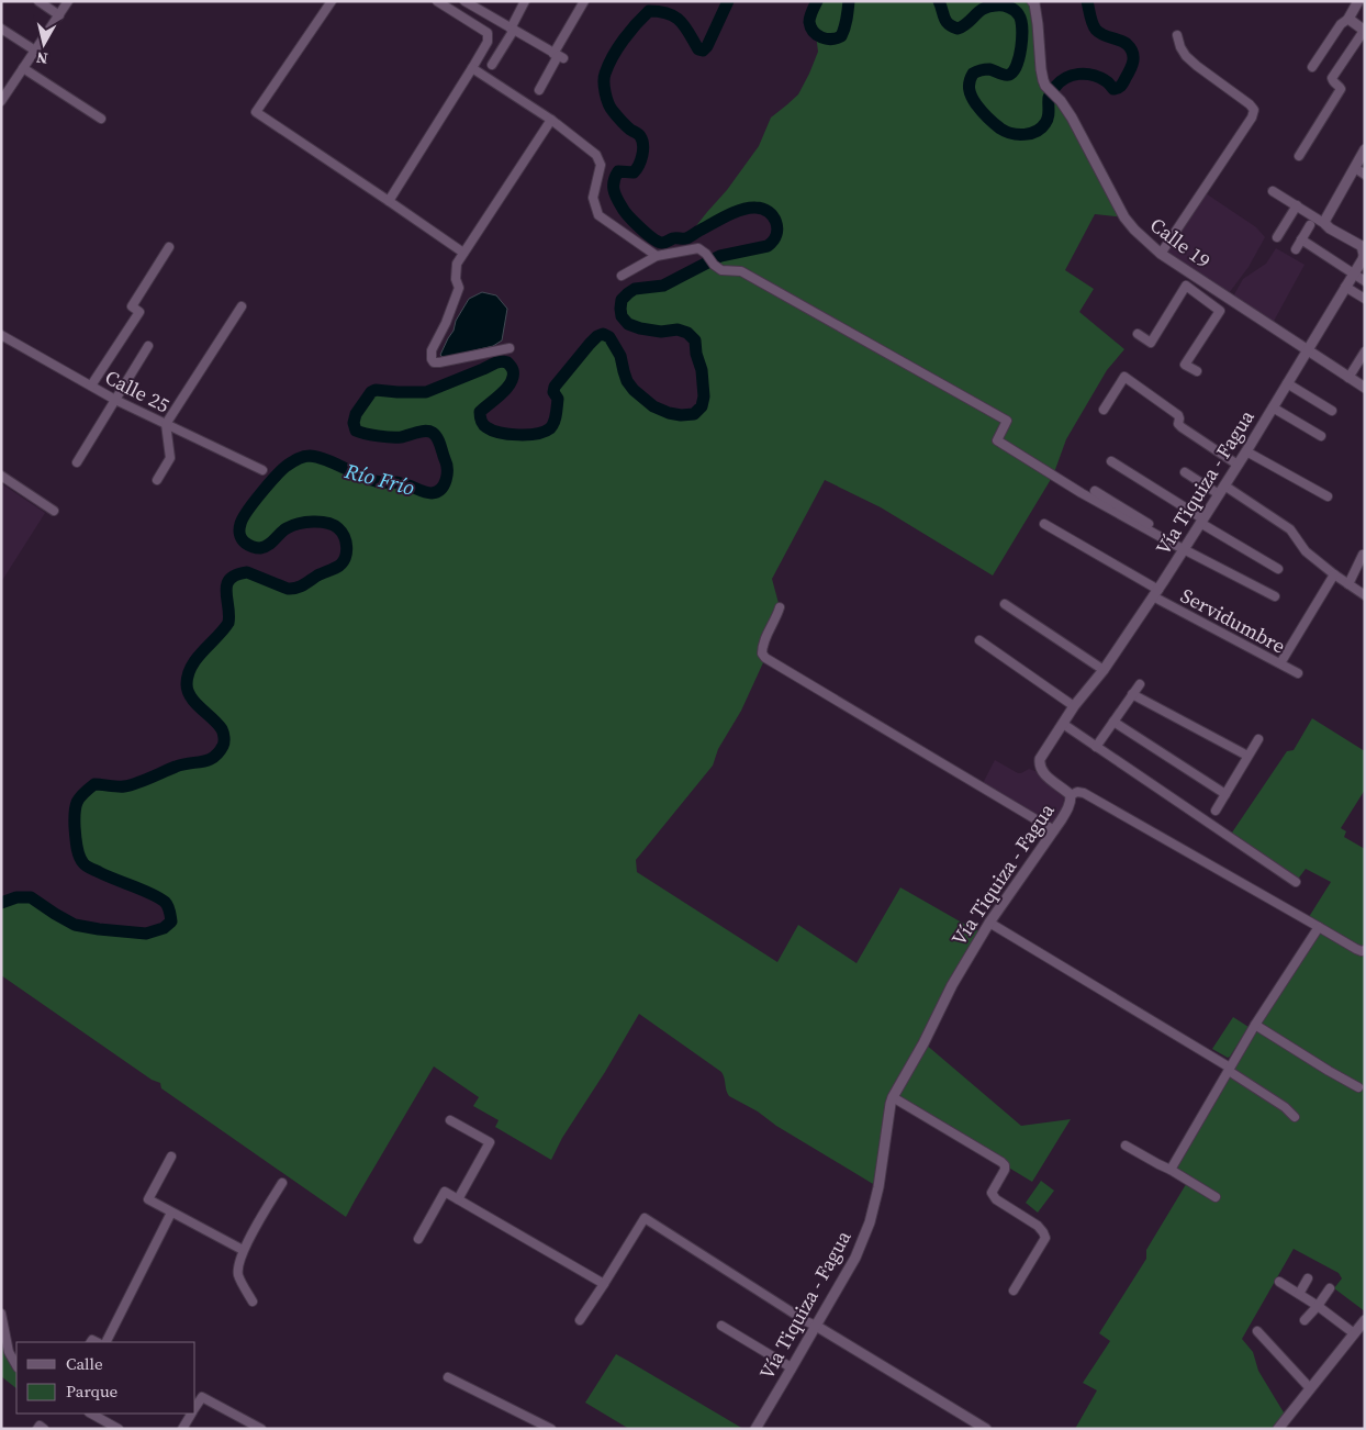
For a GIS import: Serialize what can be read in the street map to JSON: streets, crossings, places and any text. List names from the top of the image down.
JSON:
{
  "streets": {
    "street": [
      "Calle 19",
      "Calle 25",
      "Vía Tiquiza - Fagua",
      "Servidumbre"
    ]
  },
  "crossings": [
    ["Calle 19", "Vía Tiquiza - Fagua"],
    ["Vía Tiquiza - Fagua", "Servidumbre"]
  ],
  "water": ["Río Frío"],
  "legend": ["Calle", "Parque"],
  "north": "bottom"
}
